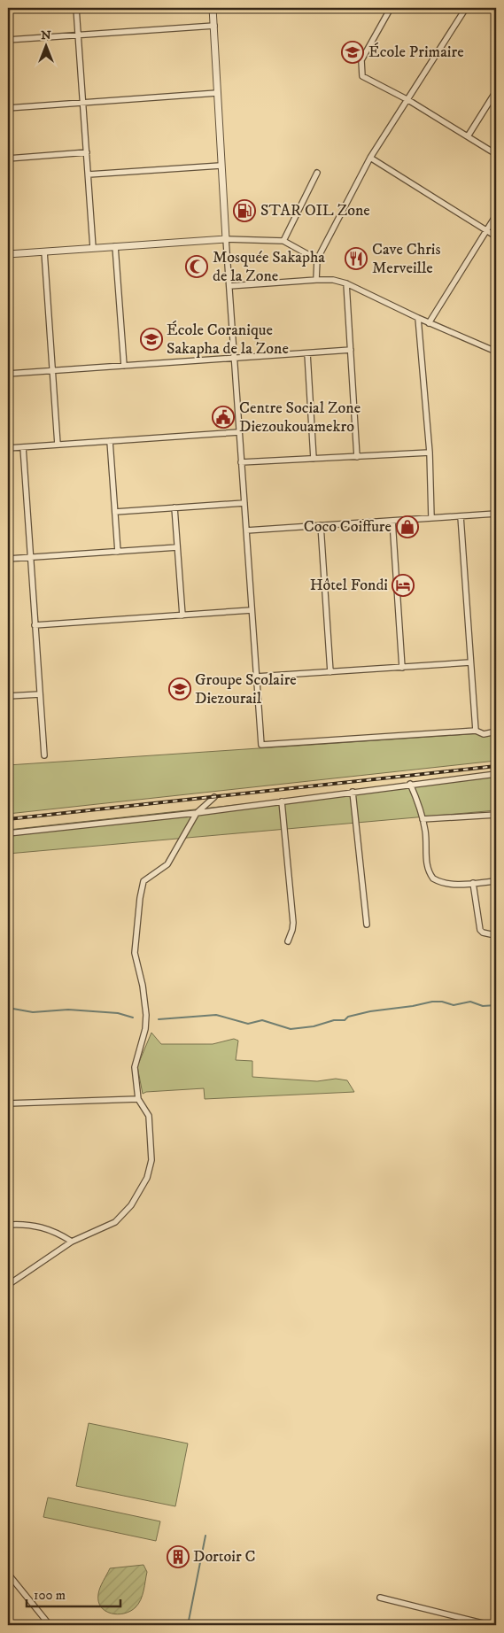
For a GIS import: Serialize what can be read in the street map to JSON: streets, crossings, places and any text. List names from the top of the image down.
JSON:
{
  "places": {
    "school or university": ["École Primaire", "École Coranique Sakapha de la Zone", "Groupe Scolaire Diezourail"],
    "fuel station": ["STAR OIL Zone"],
    "restaurant": ["Cave Chris Merveille"],
    "mosque": ["Mosquée Sakapha de la Zone"],
    "public building": ["Centre Social Zone Diezoukouamekro"],
    "shop": ["Coco Coiffure"],
    "hotel": ["Hôtel Fondi"],
    "building": ["Dortoir C"]
  },
  "scale_bar": "100 m",
  "north": "top"
}
